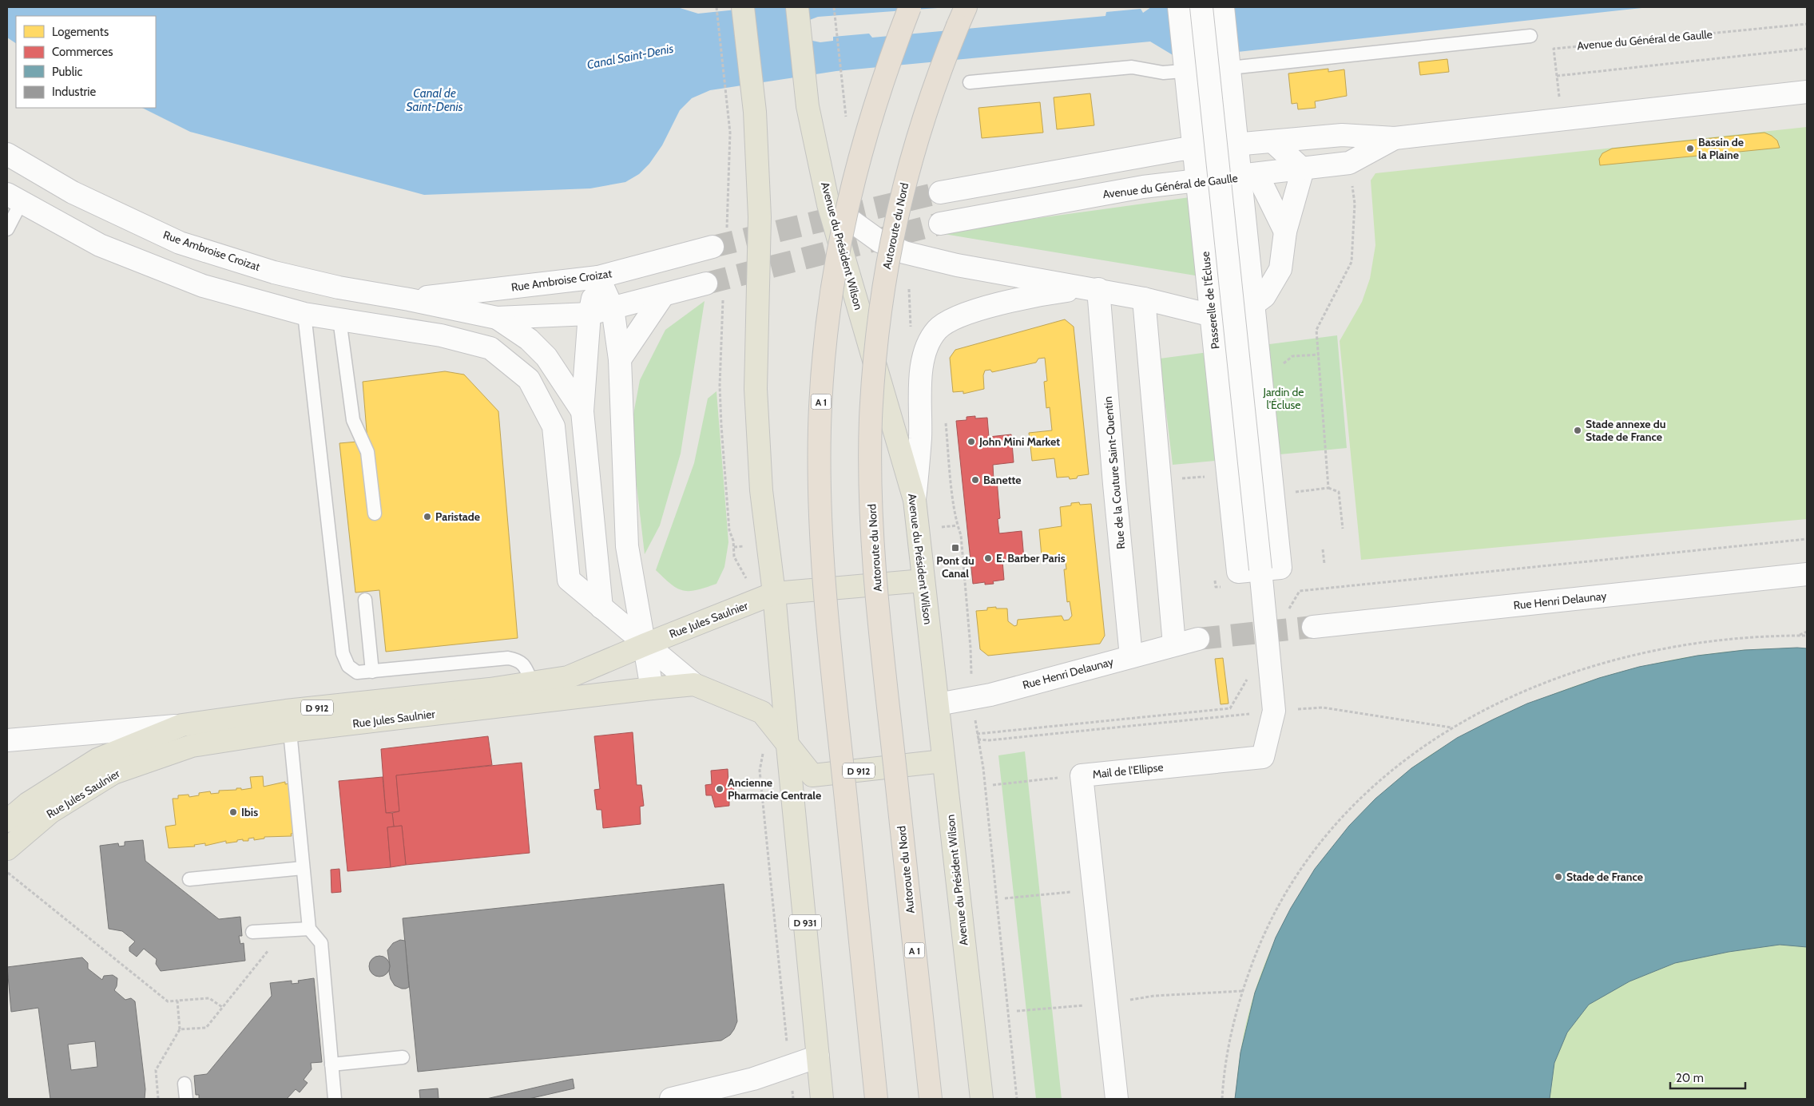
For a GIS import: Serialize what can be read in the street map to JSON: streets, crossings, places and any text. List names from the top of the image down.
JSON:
{
  "streets": {
    "highway": ["Autoroute du Nord", "A 1"],
    "main road": [
      "Avenue du Président Wilson",
      "Rue Jules Saulnier",
      "D 912",
      "D 931"
    ],
    "street": [
      "Avenue du Général de Gaulle",
      "Rue Ambroise Croizat",
      "Passerelle de l'Écluse",
      "Rue de la Couture Saint-Quentin",
      "Rue Henri Delaunay",
      "Mail de l'Ellipse"
    ]
  },
  "crossings": [
    ["Avenue du Président Wilson", "Rue Henri Delaunay"],
    ["Avenue du Président Wilson", "D 912"],
    ["Passerelle de l'Écluse", "Mail de l'Ellipse"],
    ["Rue de la Couture Saint-Quentin", "Rue Henri Delaunay"],
    ["Rue Jules Saulnier", "D 912"],
    ["Rue Jules Saulnier", "D 931"],
    ["D 912", "D 931"]
  ],
  "water": ["Canal Saint-Denis", "Canal de Saint-Denis"],
  "parks": ["Jardin de l'Écluse"],
  "places": {
    "other": [
      "Bassin de la Plaine",
      "Stade annexe du Stade de France",
      "John Mini Market",
      "Banette",
      "Paristade",
      "E. Barber Paris",
      "Ancienne Pharmacie Centrale",
      "Ibis",
      "Stade de France"
    ],
    "transit": ["Pont du Canal"]
  },
  "legend": [
    "Logements",
    "Commerces",
    "Public",
    "Industrie"
  ],
  "scale_bar": "20 m"
}
